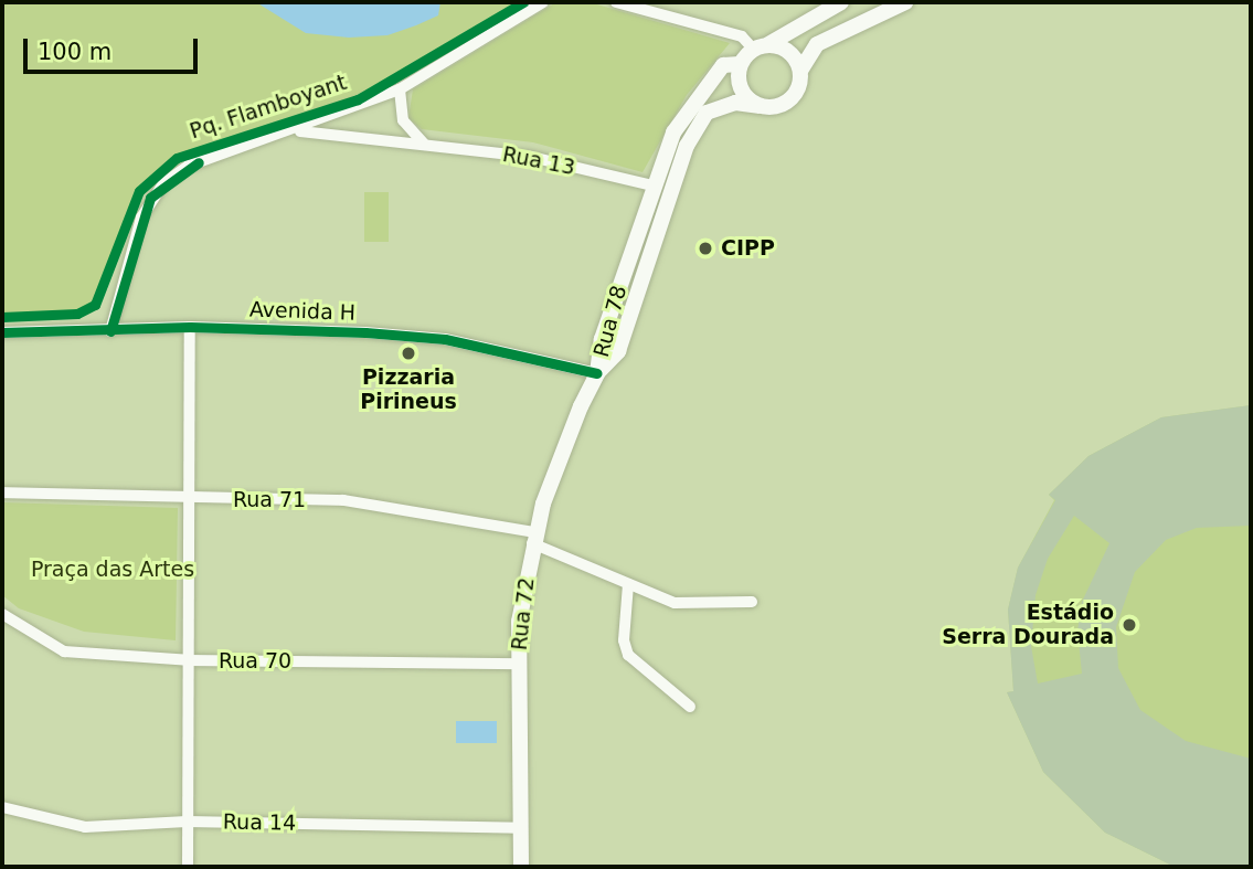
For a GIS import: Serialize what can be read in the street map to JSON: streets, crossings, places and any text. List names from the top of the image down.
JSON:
{
  "streets": {
    "main road": ["Rua 78", "Rua 72"],
    "street": [
      "Rua 13",
      "Avenida H",
      "Rua 71",
      "Rua 70",
      "Rua 14"
    ],
    "cycle path": ["Pq. Flamboyant"]
  },
  "crossings": [
    ["Rua 13", "Rua 78"],
    ["Avenida H", "Rua 78"],
    ["Avenida H", "Rua 72"],
    ["Rua 78", "Rua 72"],
    ["Rua 71", "Rua 72"],
    ["Rua 72", "Rua 70"],
    ["Rua 72", "Rua 14"]
  ],
  "parks": ["Praça das Artes"],
  "places": ["CIPP", "Pizzaria Pirineus", "Estádio Serra Dourada"],
  "scale_bar": "100 m"
}
